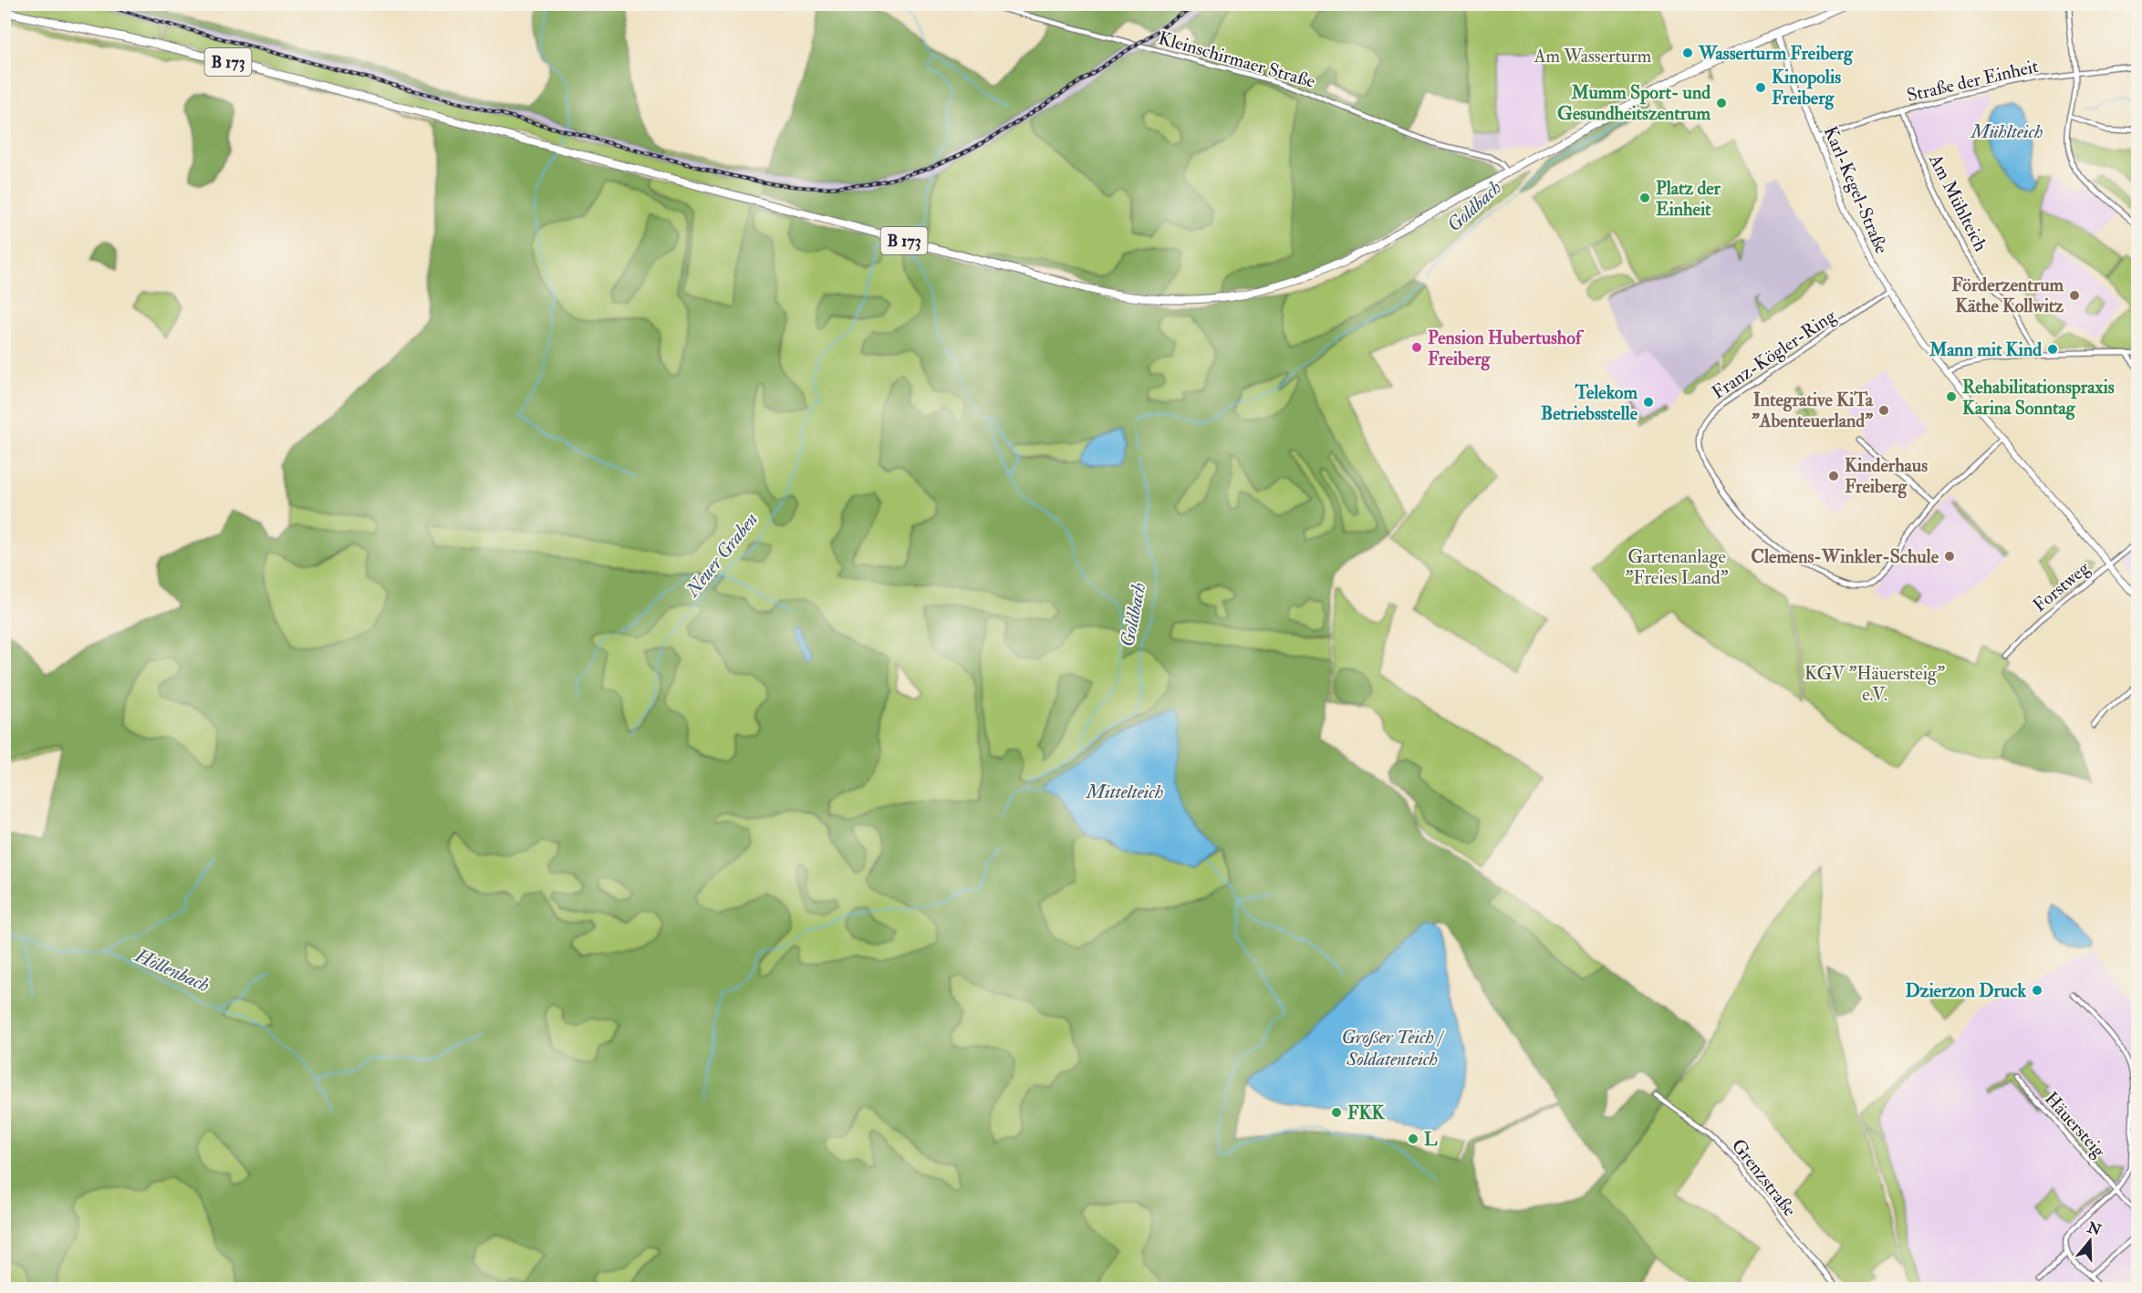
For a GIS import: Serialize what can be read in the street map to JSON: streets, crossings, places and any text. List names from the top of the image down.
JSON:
{
  "streets": {
    "main road": ["B 173"],
    "street": [
      "Kleinschirmaer Straße",
      "Straße der Einheit",
      "Karl-Kegel-Straße",
      "Am Mühlteich",
      "Franz-Kögler-Ring",
      "Forstweg",
      "Häuersteig",
      "Grenzstraße"
    ]
  },
  "crossings": [
    ["Kleinschirmaer Straße", "B 173"],
    ["B 173", "Karl-Kegel-Straße"],
    ["Straße der Einheit", "Karl-Kegel-Straße"],
    ["Straße der Einheit", "Am Mühlteich"],
    ["Karl-Kegel-Straße", "Franz-Kögler-Ring"],
    ["Karl-Kegel-Straße", "Forstweg"]
  ],
  "water": [
    "Mühlteich",
    "Goldbach",
    "Neuer Graben",
    "Mittelteich",
    "Höllenbach",
    "Großer Teich / Soldatenteich"
  ],
  "parks": ["Am Wasserturm", "Gartenanlage \"Freies Land\"", "KGV \"Häuersteig\" e.V."],
  "places": [
    "Wasserturm Freiberg",
    "Kinopolis Freiberg",
    "Mumm Sport- und Gesundheitszentrum",
    "Platz der Einheit",
    "Förderzentrum Käthe Kollwitz",
    "Pension Hubertushof Freiberg",
    "Mann mit Kind",
    "Rehabilitationspraxis Karina Sonntag",
    "Telekom Betriebsstelle",
    "Integrative KiTa \"Abenteuerland\"",
    "Kinderhaus Freiberg",
    "Clemens-Winkler-Schule",
    "Dzierzon Druck",
    "FKK",
    "L"
  ],
  "north": "top"
}
